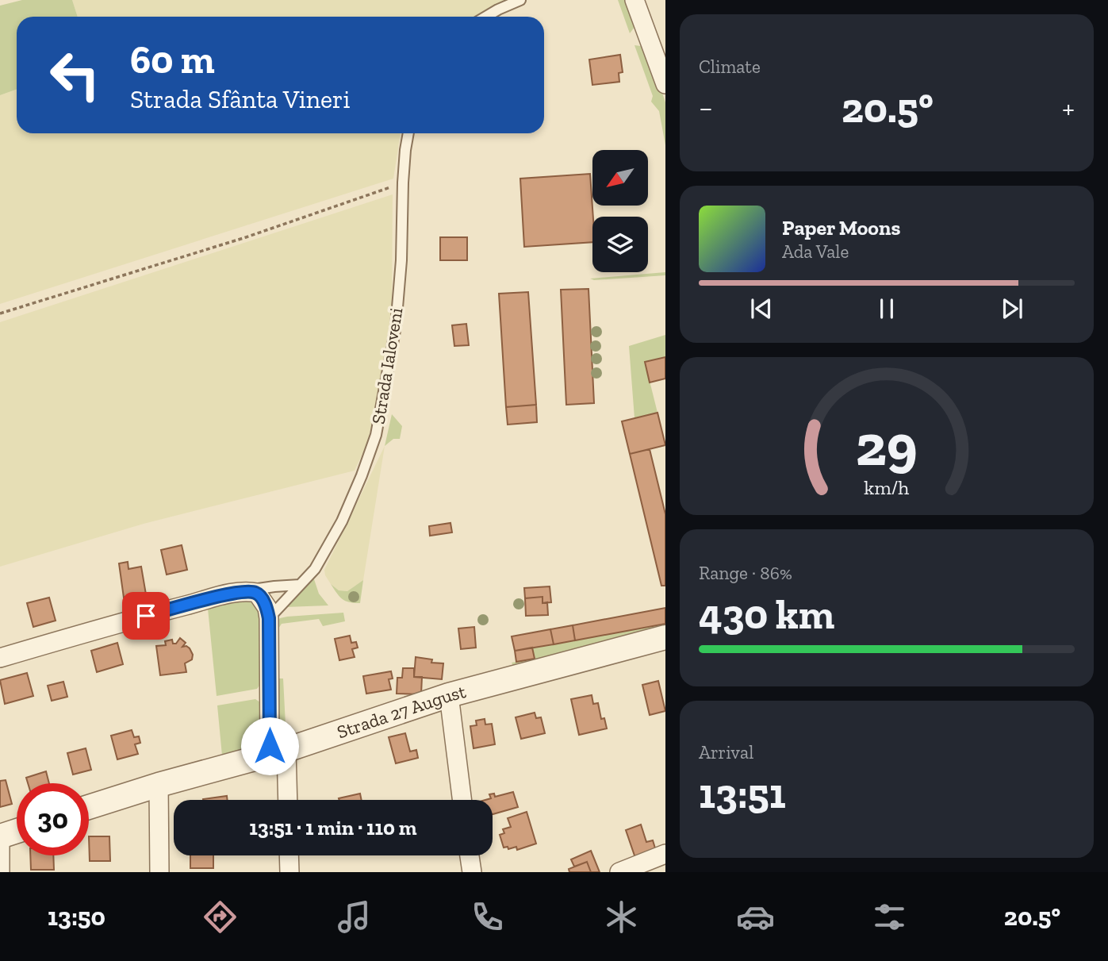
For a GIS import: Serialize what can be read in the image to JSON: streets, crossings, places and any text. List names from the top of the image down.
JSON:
{
  "streets": {
    "street": ["Strada 27 August"],
    "lane": ["Strada Ialoveni"]
  },
  "north": "bottom left",
  "page": {
    "tile": [
      "Climate",
      ["Range · 86%", "430 km"],
      ["Arrival", "13:51"]
    ],
    "turn": ["60 m", "Strada Sfânta Vineri"],
    "heat": ["−", "20.5°", "+"],
    "song": ["Paper Moons", "Ada Vale"],
    "limit": "30",
    "trip": "13:51 · 1 min · 110 m",
    "tabs": ["13:50", "20.5°"],
    "gauge": ["29", "km/h"]
  }
}
